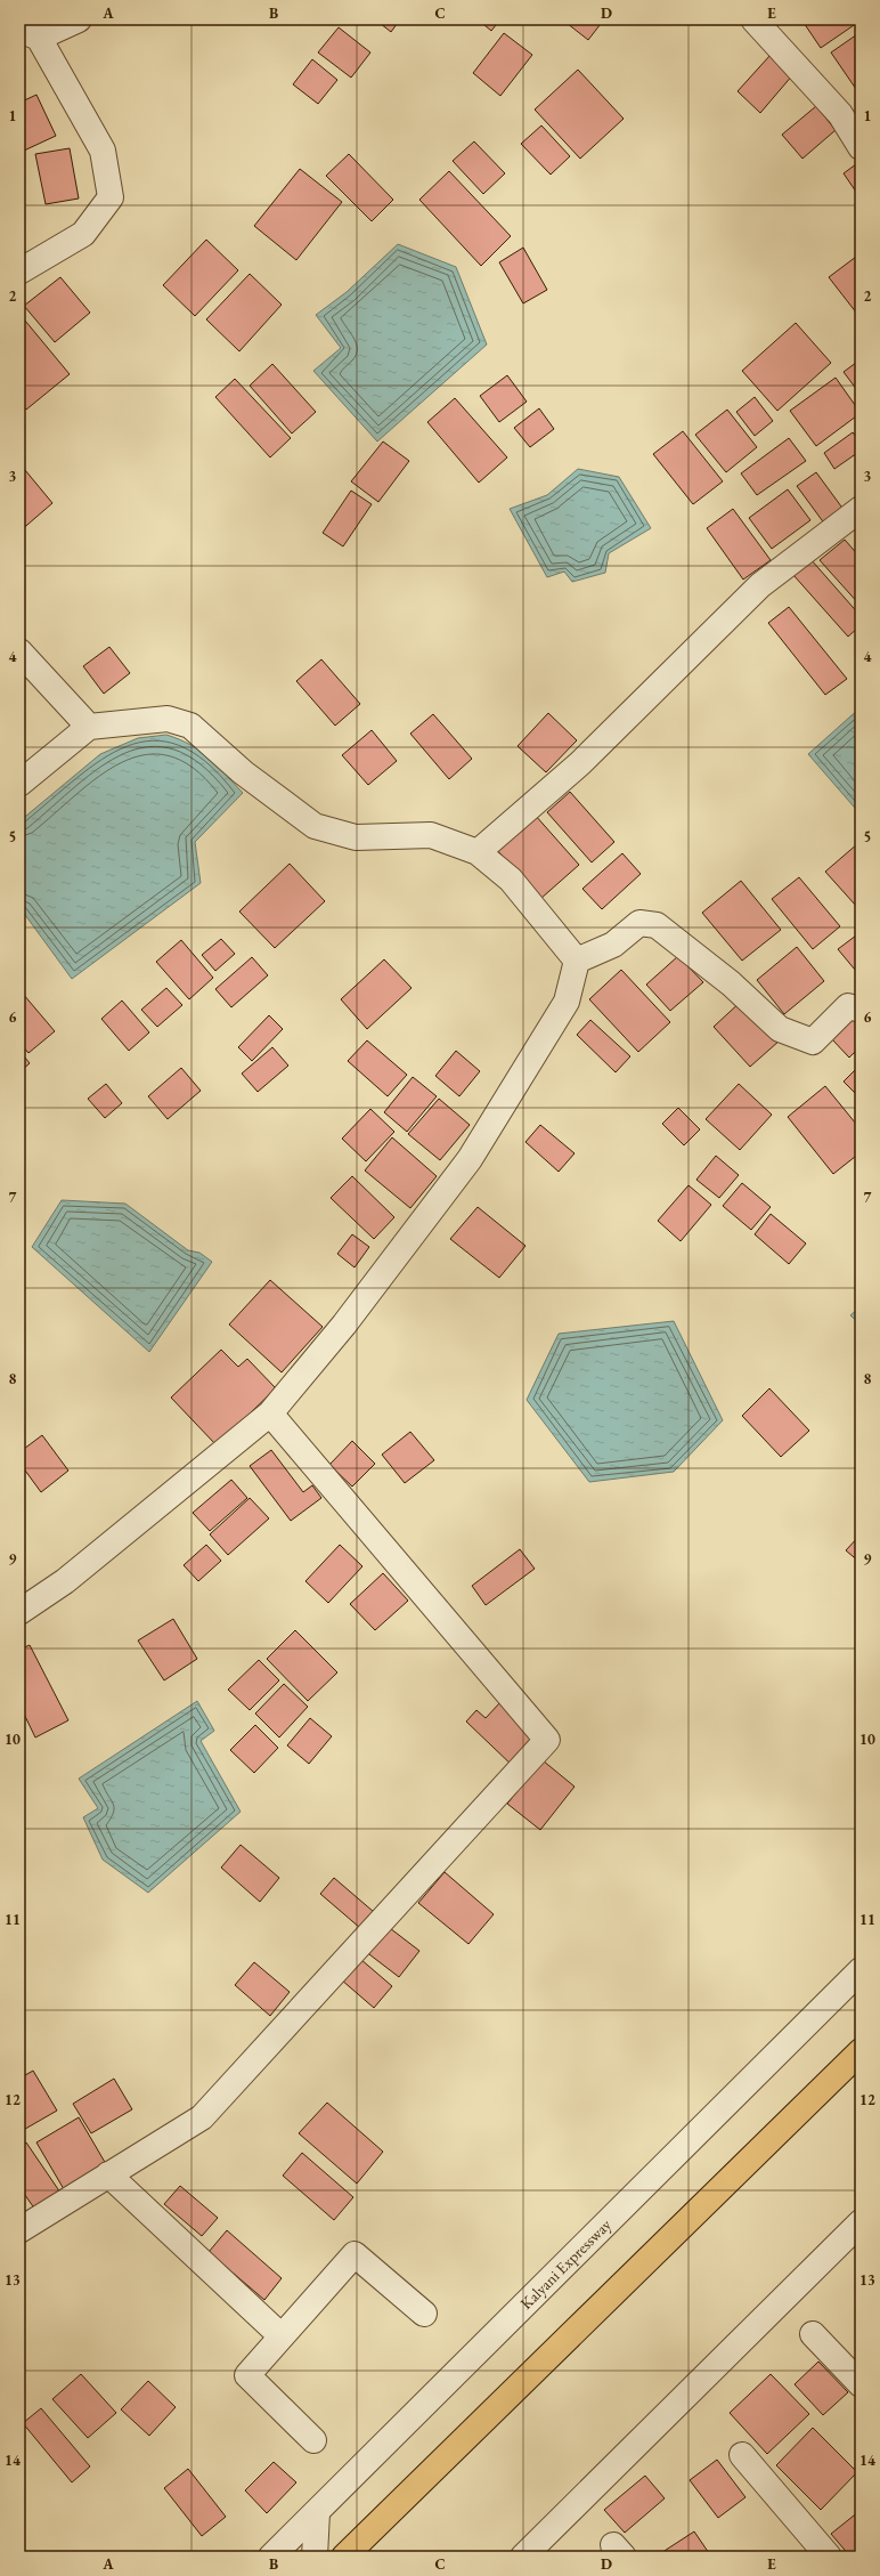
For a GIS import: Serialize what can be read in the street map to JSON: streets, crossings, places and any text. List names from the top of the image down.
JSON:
{
  "streets": {
    "street": ["Kalyani Expressway"]
  },
  "grid": {
    "columns": [
      "A",
      "B",
      "C",
      "D",
      "E"
    ],
    "rows": [
      "1",
      "2",
      "3",
      "4",
      "5",
      "6",
      "7",
      "8",
      "9",
      "10",
      "11",
      "12",
      "13",
      "14"
    ]
  }
}
